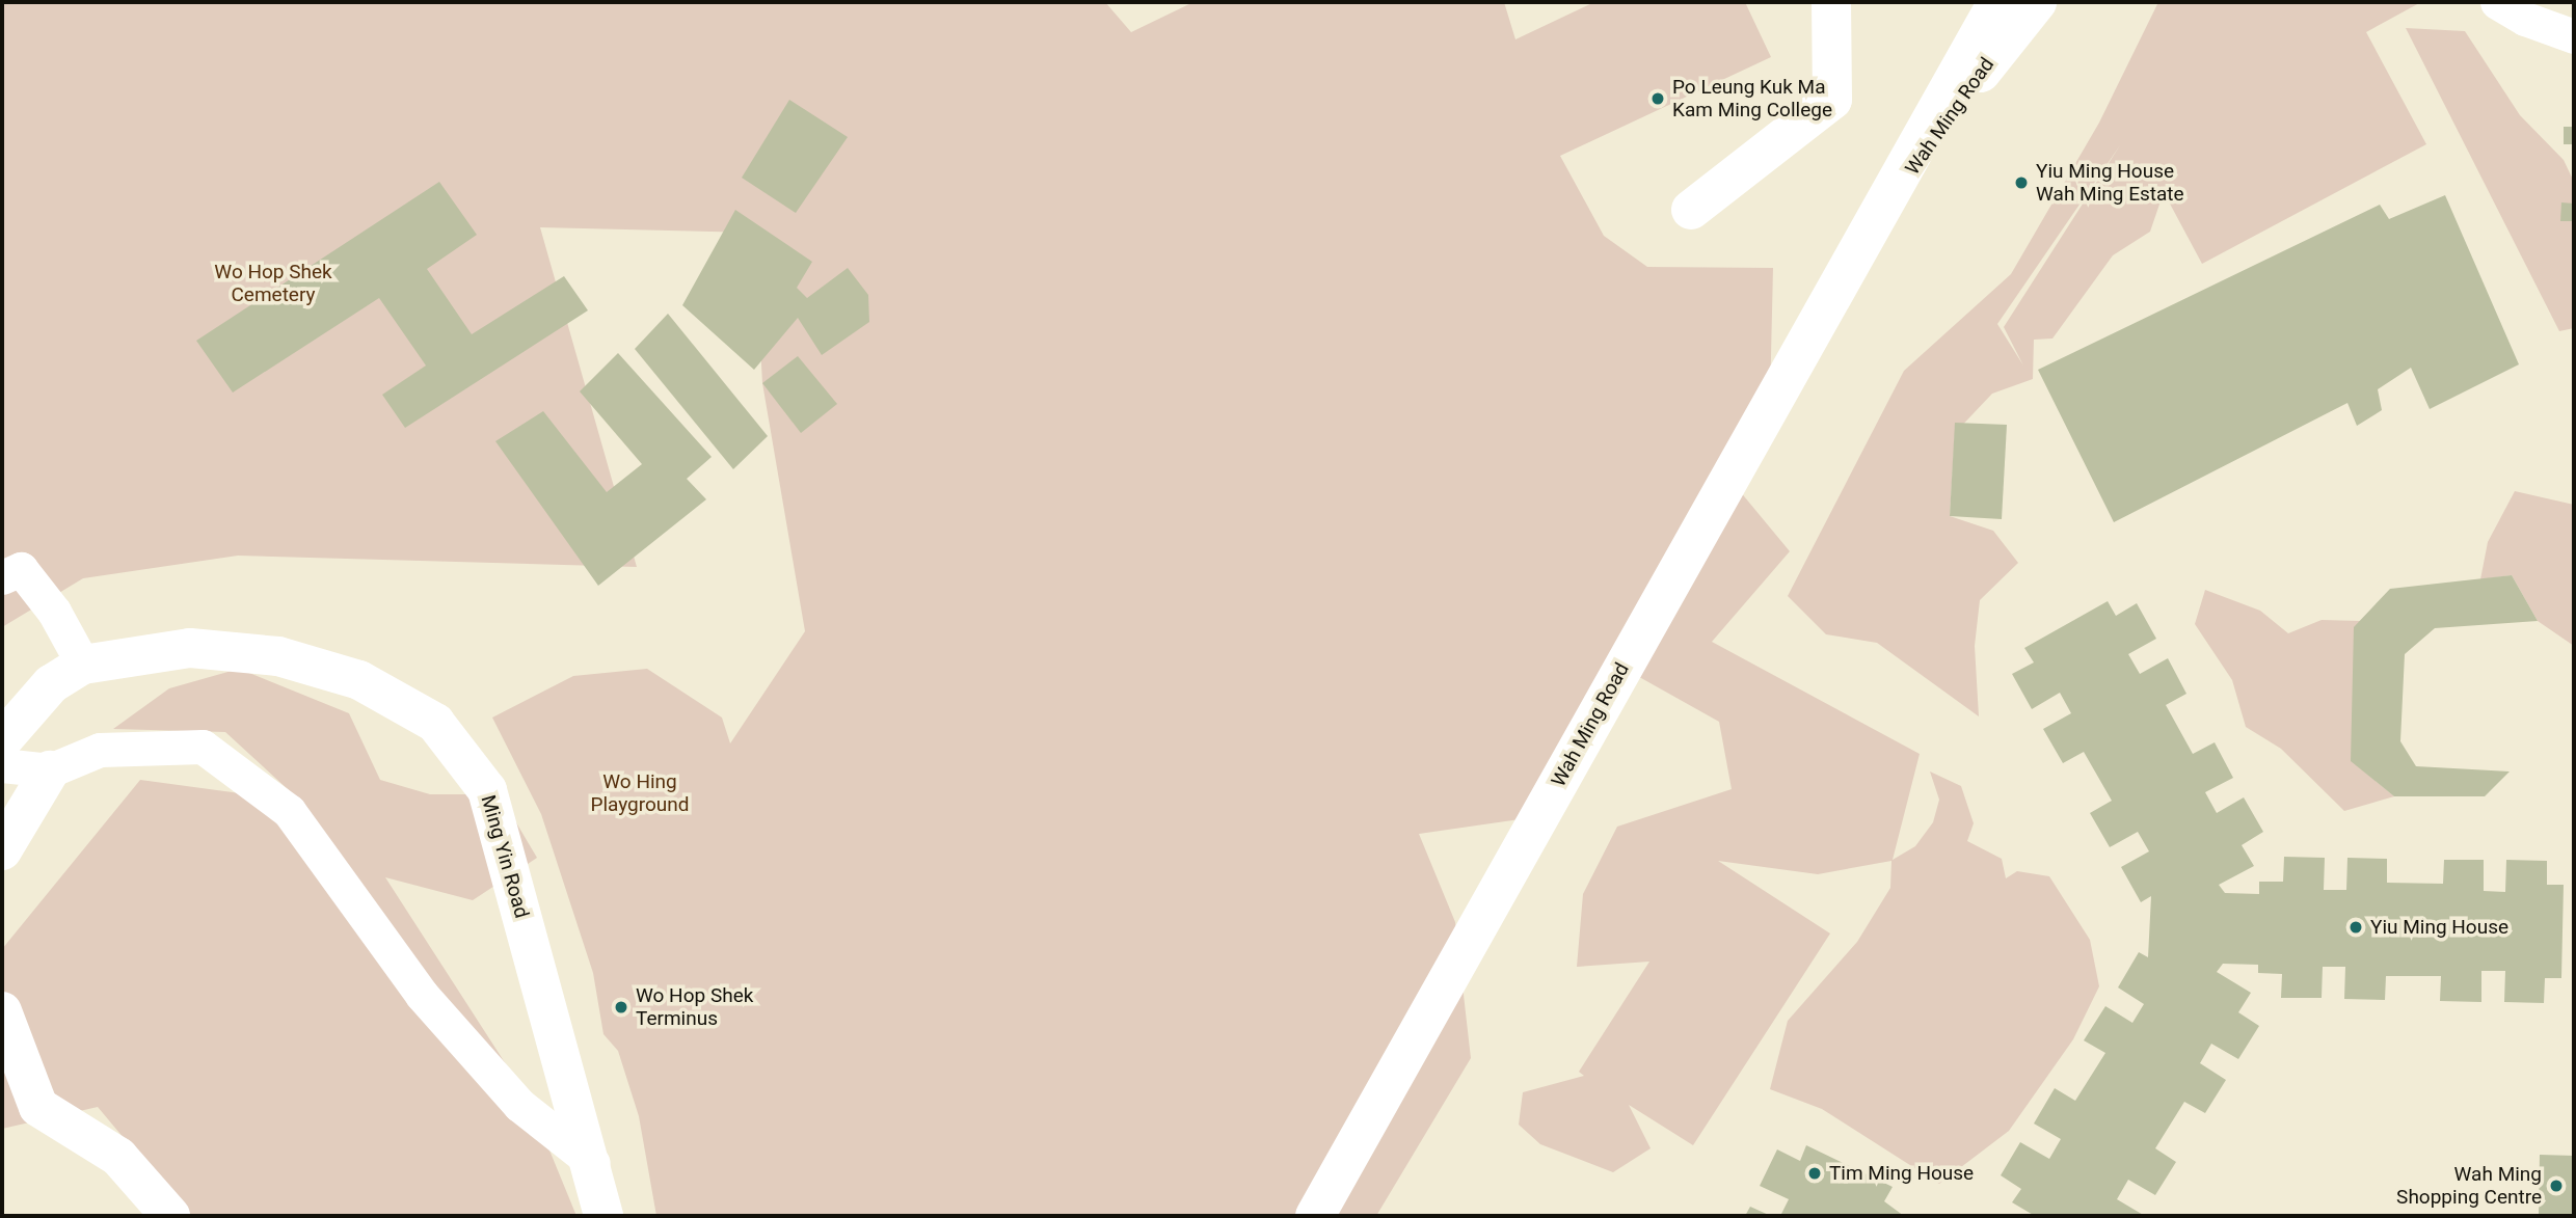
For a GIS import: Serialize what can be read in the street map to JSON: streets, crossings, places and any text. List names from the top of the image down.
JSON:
{
  "streets": {
    "street": ["Wah Ming Road", "Ming Yin Road"]
  },
  "parks": ["Wo Hop Shek Cemetery", "Wo Hing Playground"],
  "places": [
    "Po Leung Kuk Ma Kam Ming College",
    "Yiu Ming House Wah Ming Estate",
    "Yiu Ming House",
    "Wo Hop Shek Terminus",
    "Tim Ming House",
    "Wah Ming Shopping Centre"
  ]
}
